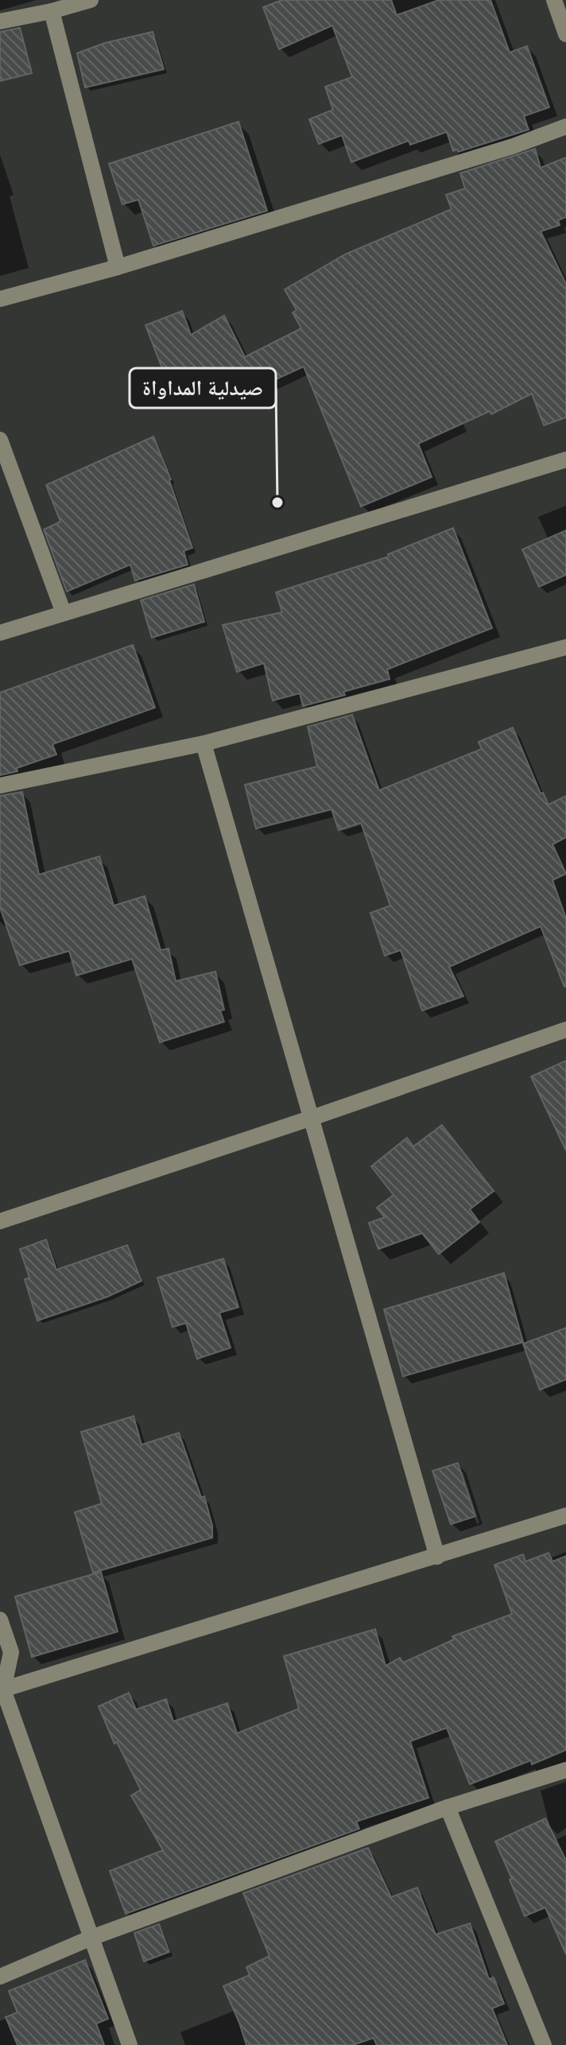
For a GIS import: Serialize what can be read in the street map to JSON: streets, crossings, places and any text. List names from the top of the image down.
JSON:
{
  "places": ["صيدلية المداواة"]
}
